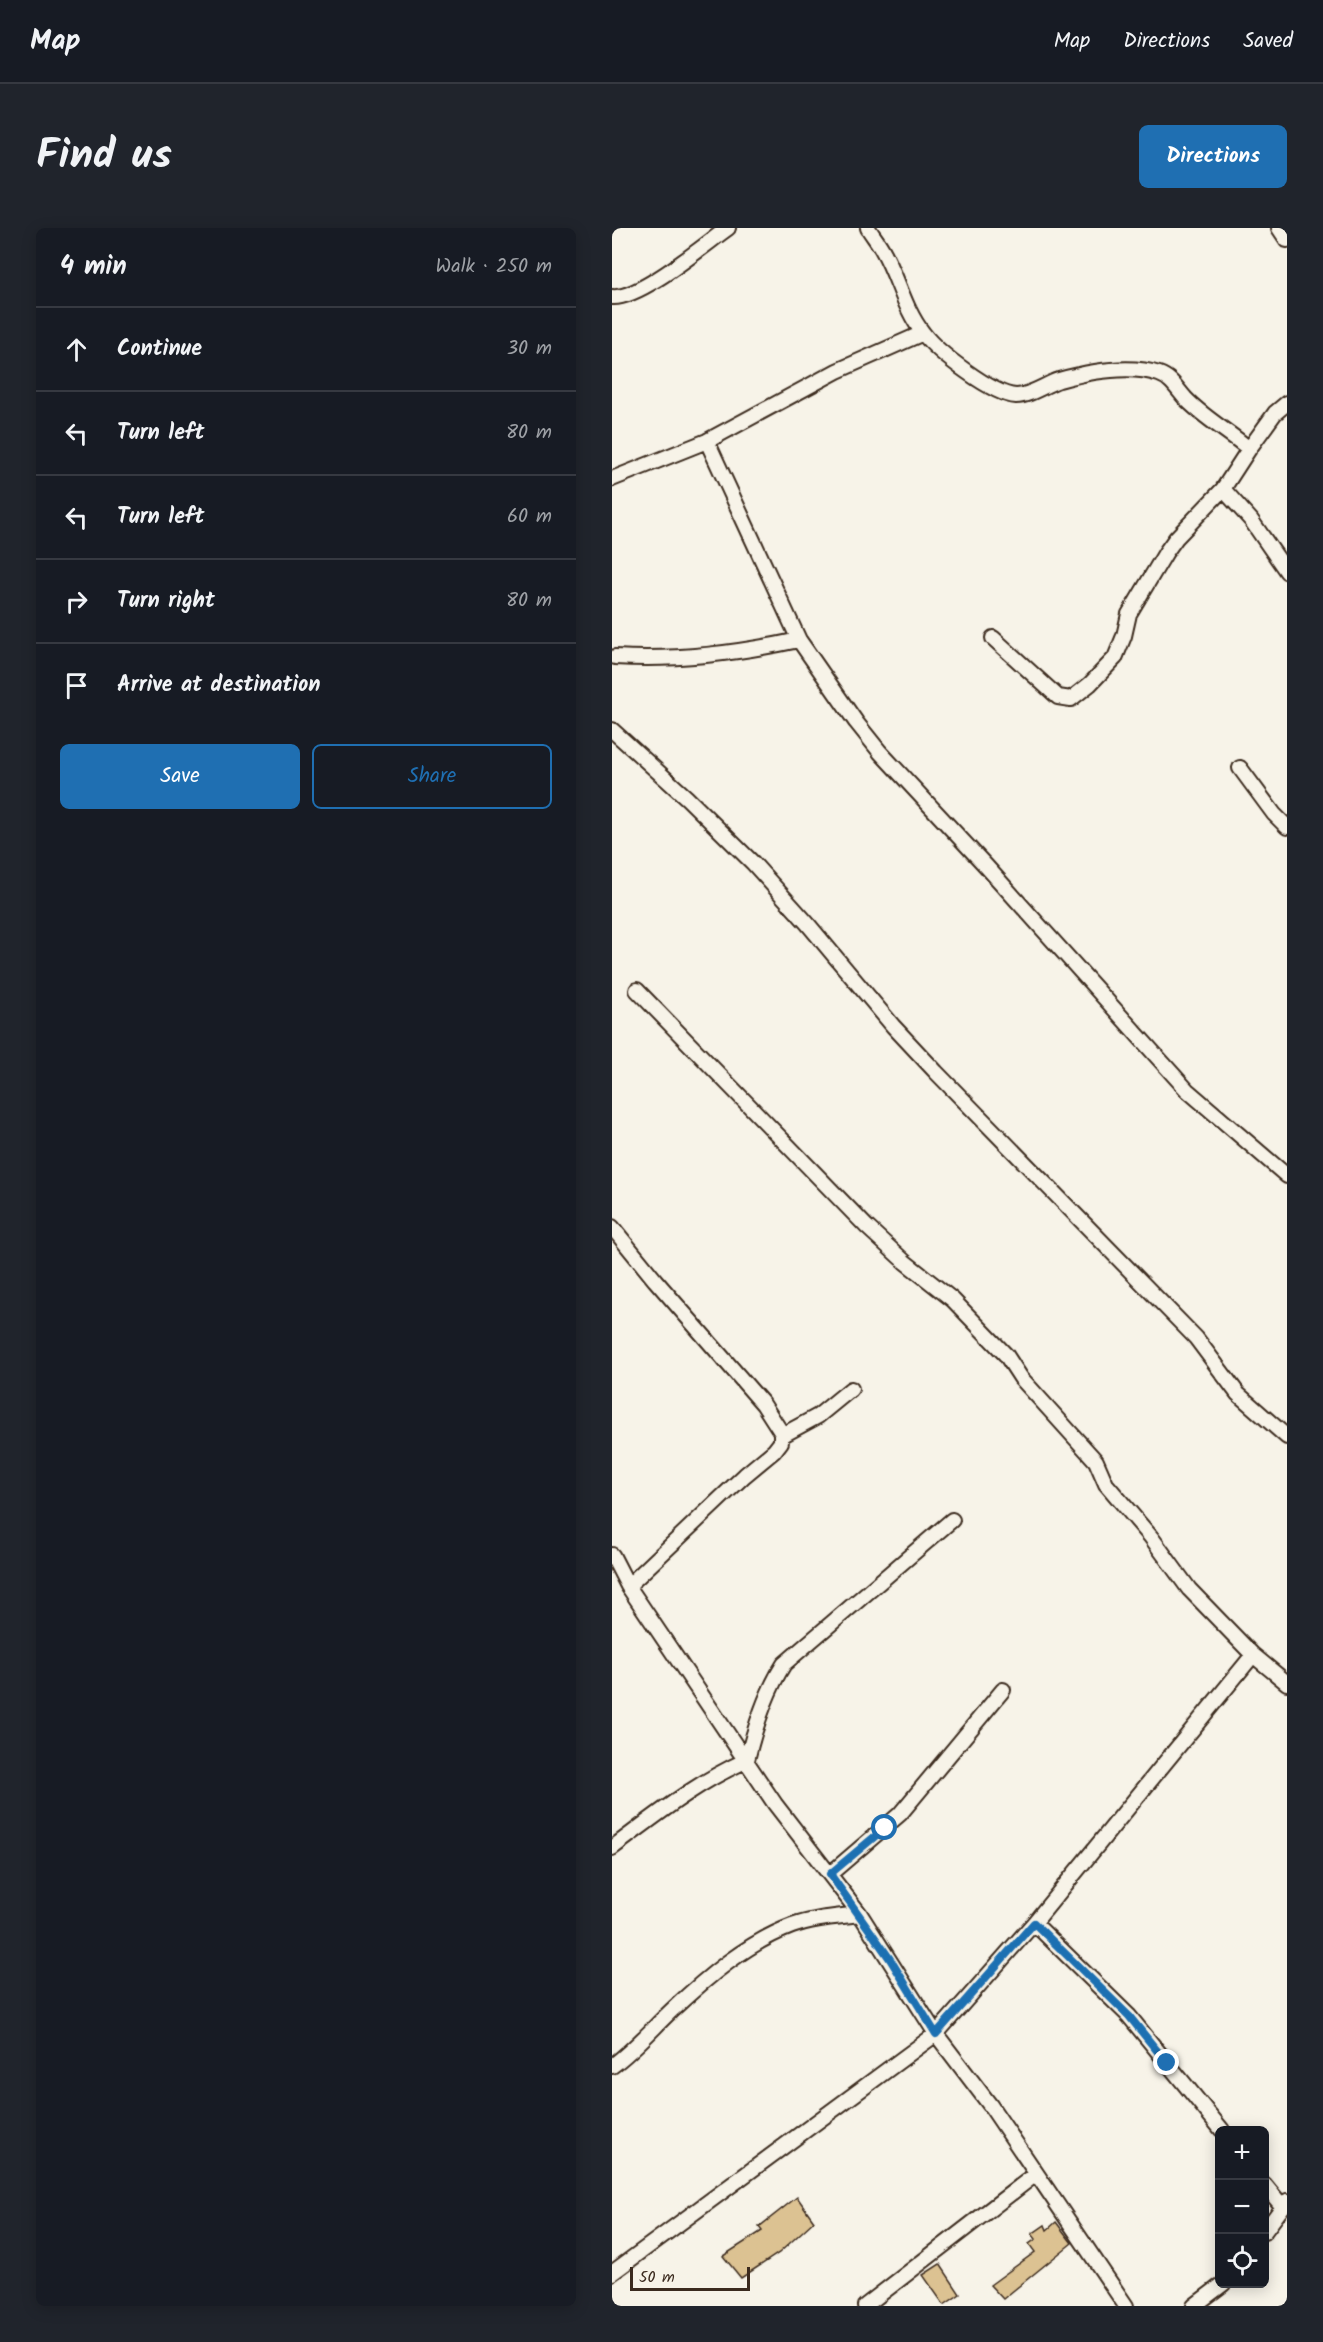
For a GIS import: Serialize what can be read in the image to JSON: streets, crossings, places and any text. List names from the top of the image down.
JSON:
{
  "scale_bar": "50 m",
  "page": {
    "header": "Map",
    "nav": ["Map", "Directions", "Saved"],
    "title": "Find us",
    "buttons": [
      "Directions",
      ["Save", "Share"]
    ],
    "heading": ["4 min", "Walk · 250 m"],
    "list": [
      ["Continue", "30 m"],
      ["Turn left", "80 m"],
      ["Turn left", "60 m"],
      ["Turn right", "80 m"],
      "Arrive at destination"
    ],
    "map_buttons": ["+", "−"],
    "scale": "50 m"
  }
}
